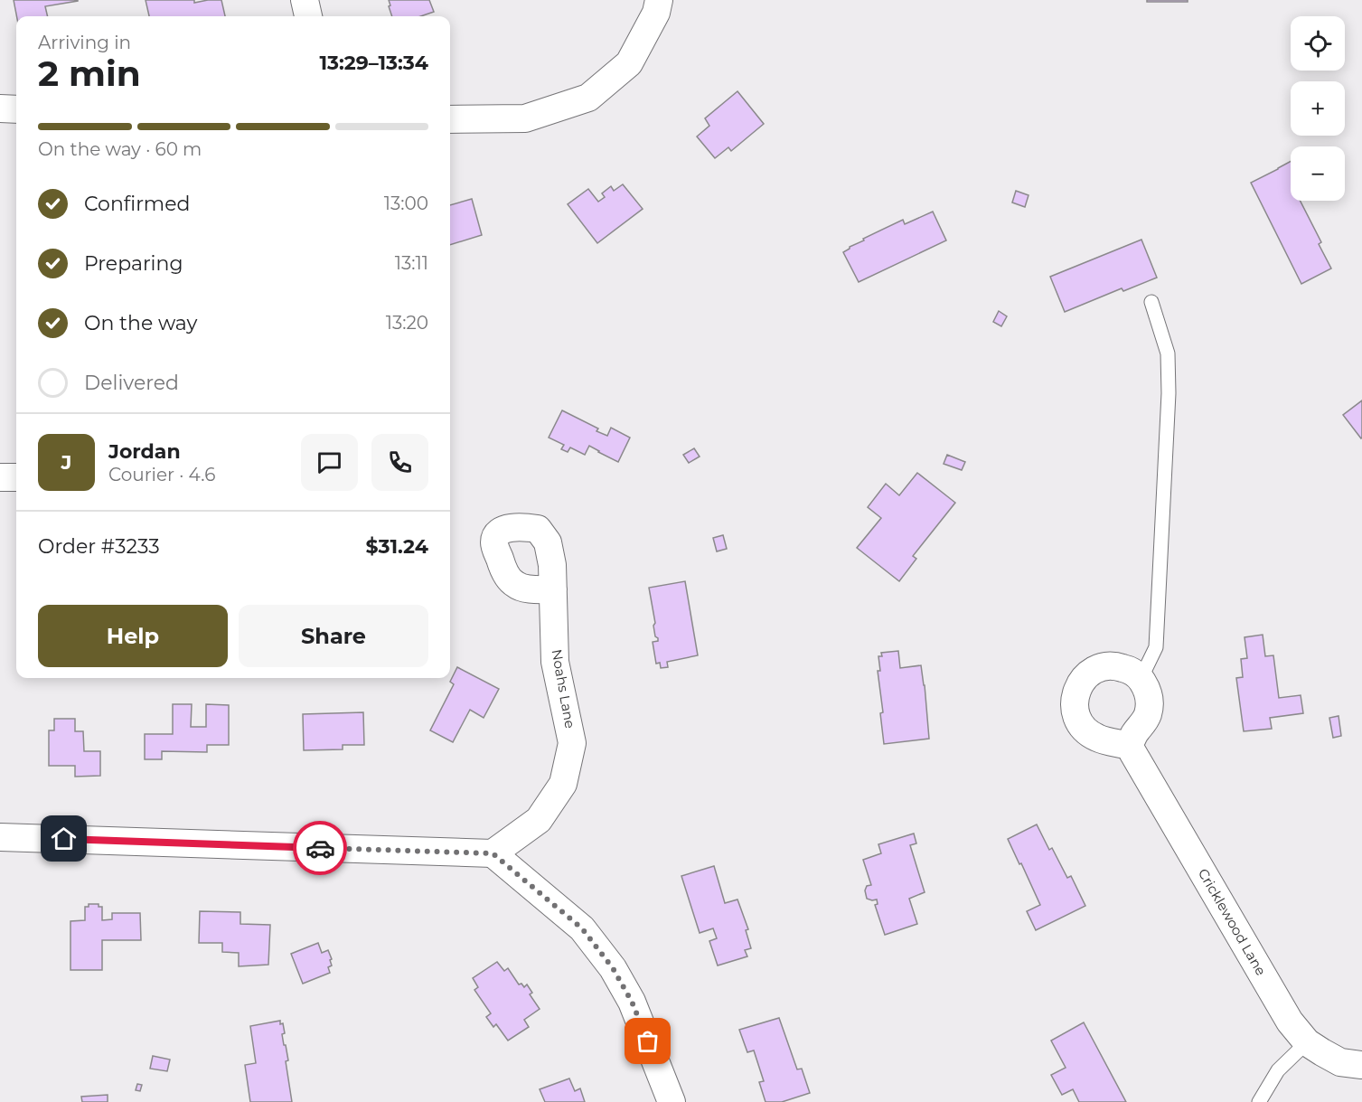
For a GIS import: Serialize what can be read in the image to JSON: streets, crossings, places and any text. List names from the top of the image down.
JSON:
{
  "streets": {
    "street": ["Noahs Lane", "Cricklewood Lane"]
  },
  "page": {
    "map_buttons": ["+", "−"],
    "heading": ["2 min", "Arriving in", "13:29–13:34"],
    "panel": [
      "Jordan",
      "Courier · 4.6",
      "Order #3233",
      "$31.24"
    ],
    "bar": "On the way · 60 m",
    "list": [
      ["Confirmed", "13:00"],
      ["Preparing", "13:11"],
      ["On the way", "13:20"],
      "Delivered"
    ],
    "round": "J",
    "buttons": ["Help", "Share"]
  }
}
